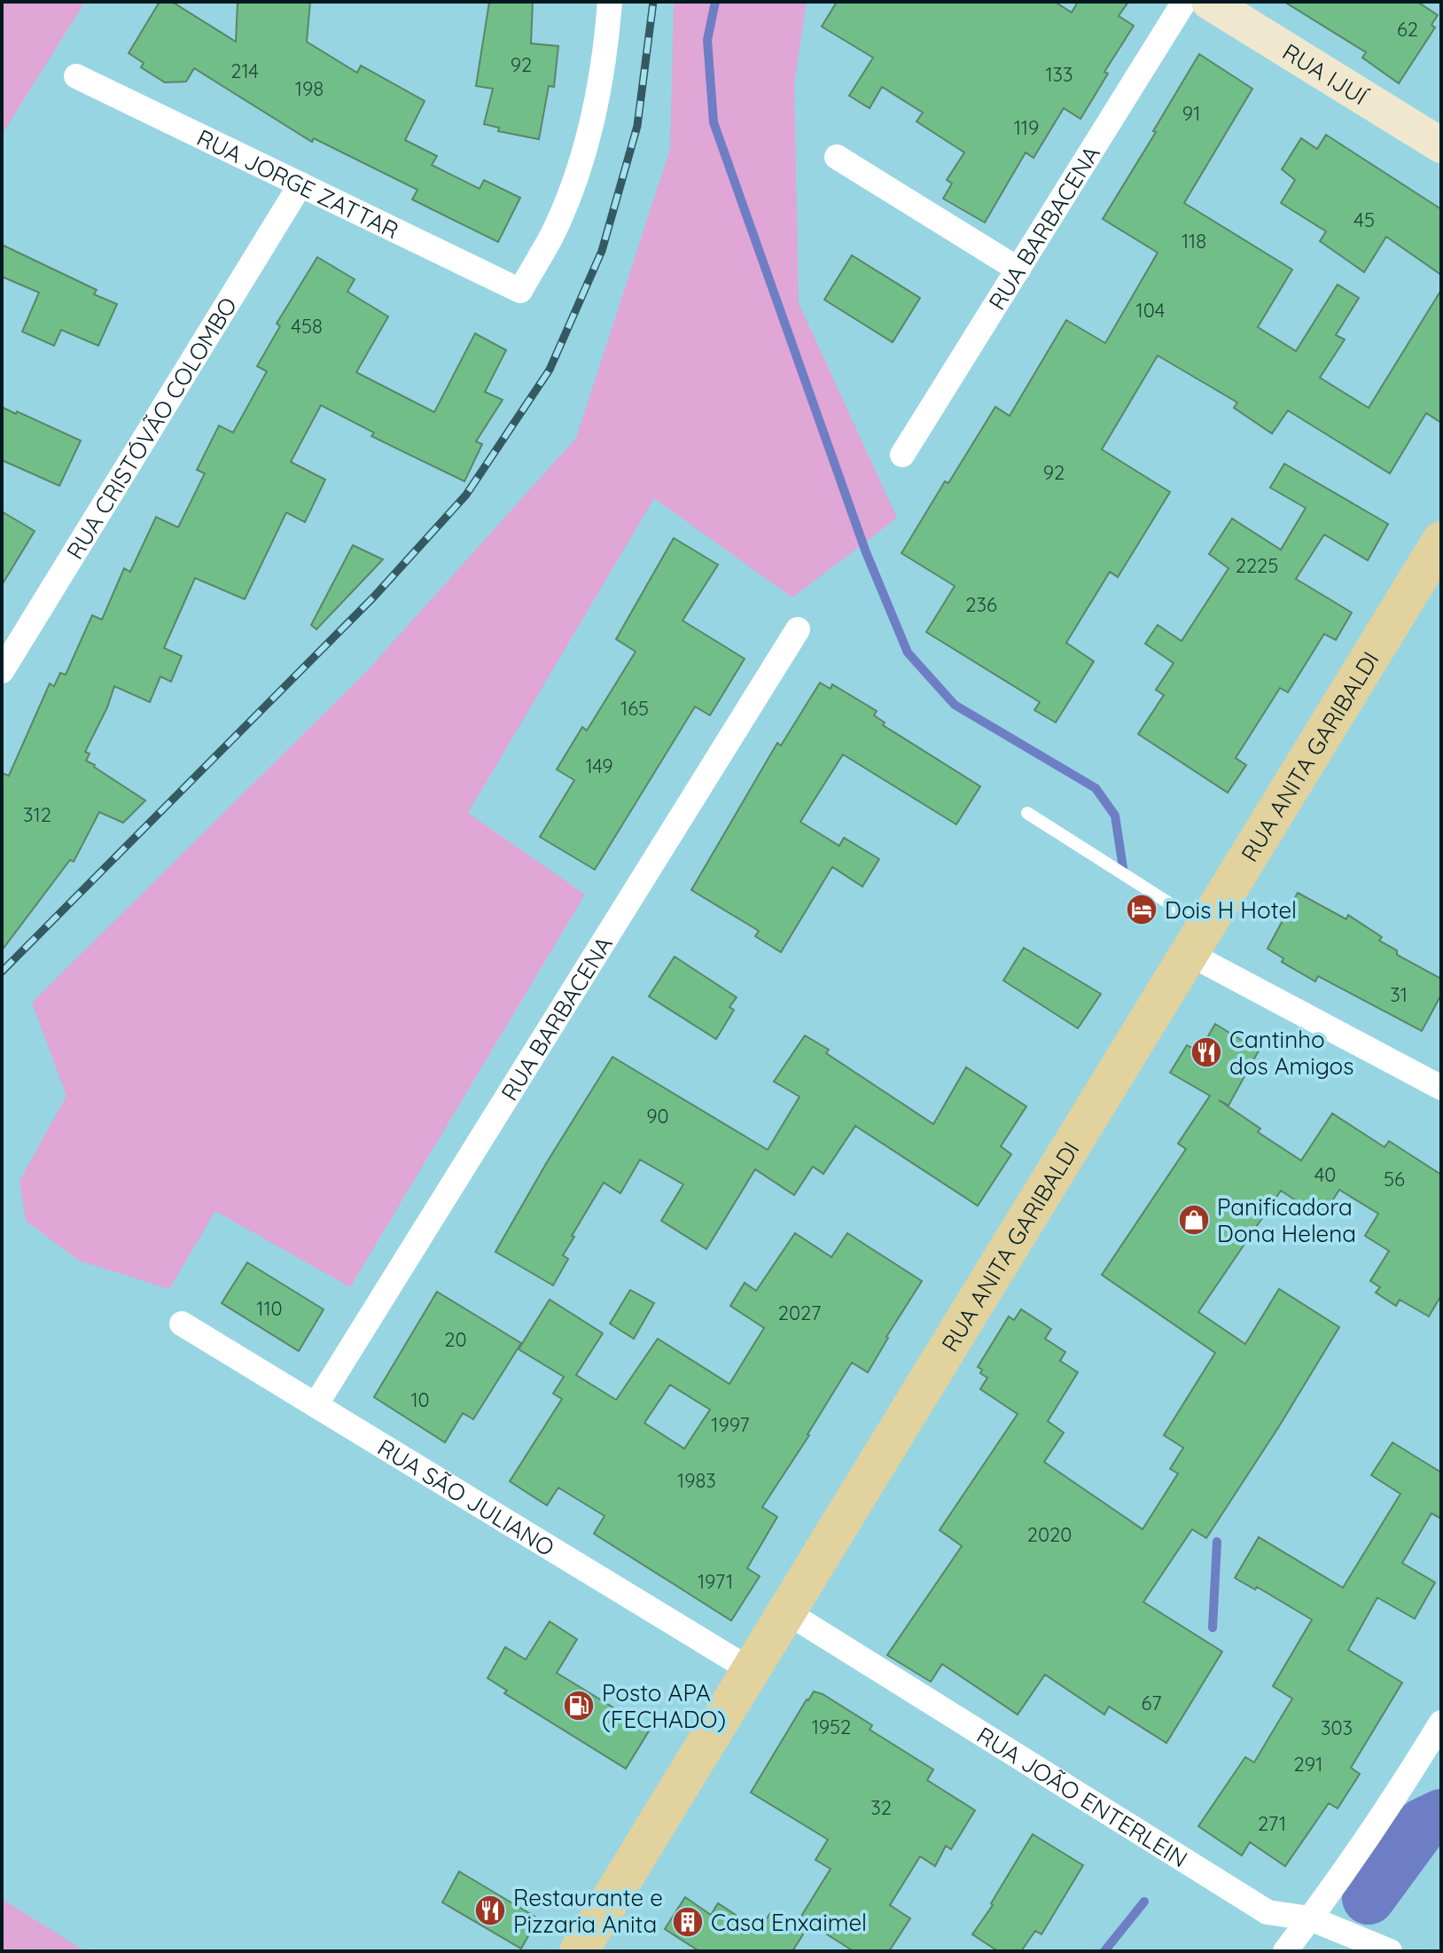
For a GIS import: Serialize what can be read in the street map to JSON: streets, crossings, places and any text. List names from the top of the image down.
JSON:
{
  "streets": {
    "main road": ["RUA IJUÍ", "RUA ANITA GARIBALDI"],
    "street": [
      "RUA JORGE ZATTAR",
      "RUA BARBACENA",
      "RUA CRISTÓVÃO COLOMBO",
      "RUA SÃO JULIANO",
      "RUA JOÃO ENTERLEIN"
    ]
  },
  "crossings": [
    ["RUA JORGE ZATTAR", "RUA CRISTÓVÃO COLOMBO"],
    ["RUA BARBACENA", "RUA SÃO JULIANO"],
    ["RUA ANITA GARIBALDI", "RUA SÃO JULIANO"],
    ["RUA ANITA GARIBALDI", "RUA JOÃO ENTERLEIN"]
  ],
  "places": {
    "hotel": ["Dois H Hotel"],
    "restaurant": ["Cantinho dos Amigos", "Restaurante e Pizzaria Anita"],
    "shop": ["Panificadora Dona Helena"],
    "fuel station": ["Posto APA (FECHADO)"],
    "building": ["Casa Enxaimel"]
  },
  "house_numbers": [
    "62",
    "92",
    "214",
    "133",
    "198",
    "91",
    "119",
    "45",
    "118",
    "104",
    "458",
    "92",
    "2225",
    "236",
    "165",
    "149",
    "312",
    "31",
    "90",
    "40",
    "56",
    "110",
    "2027",
    "20",
    "10",
    "1997",
    "1983",
    "2020",
    "1971",
    "67",
    "1952",
    "303",
    "291",
    "32",
    "271"
  ]
}
